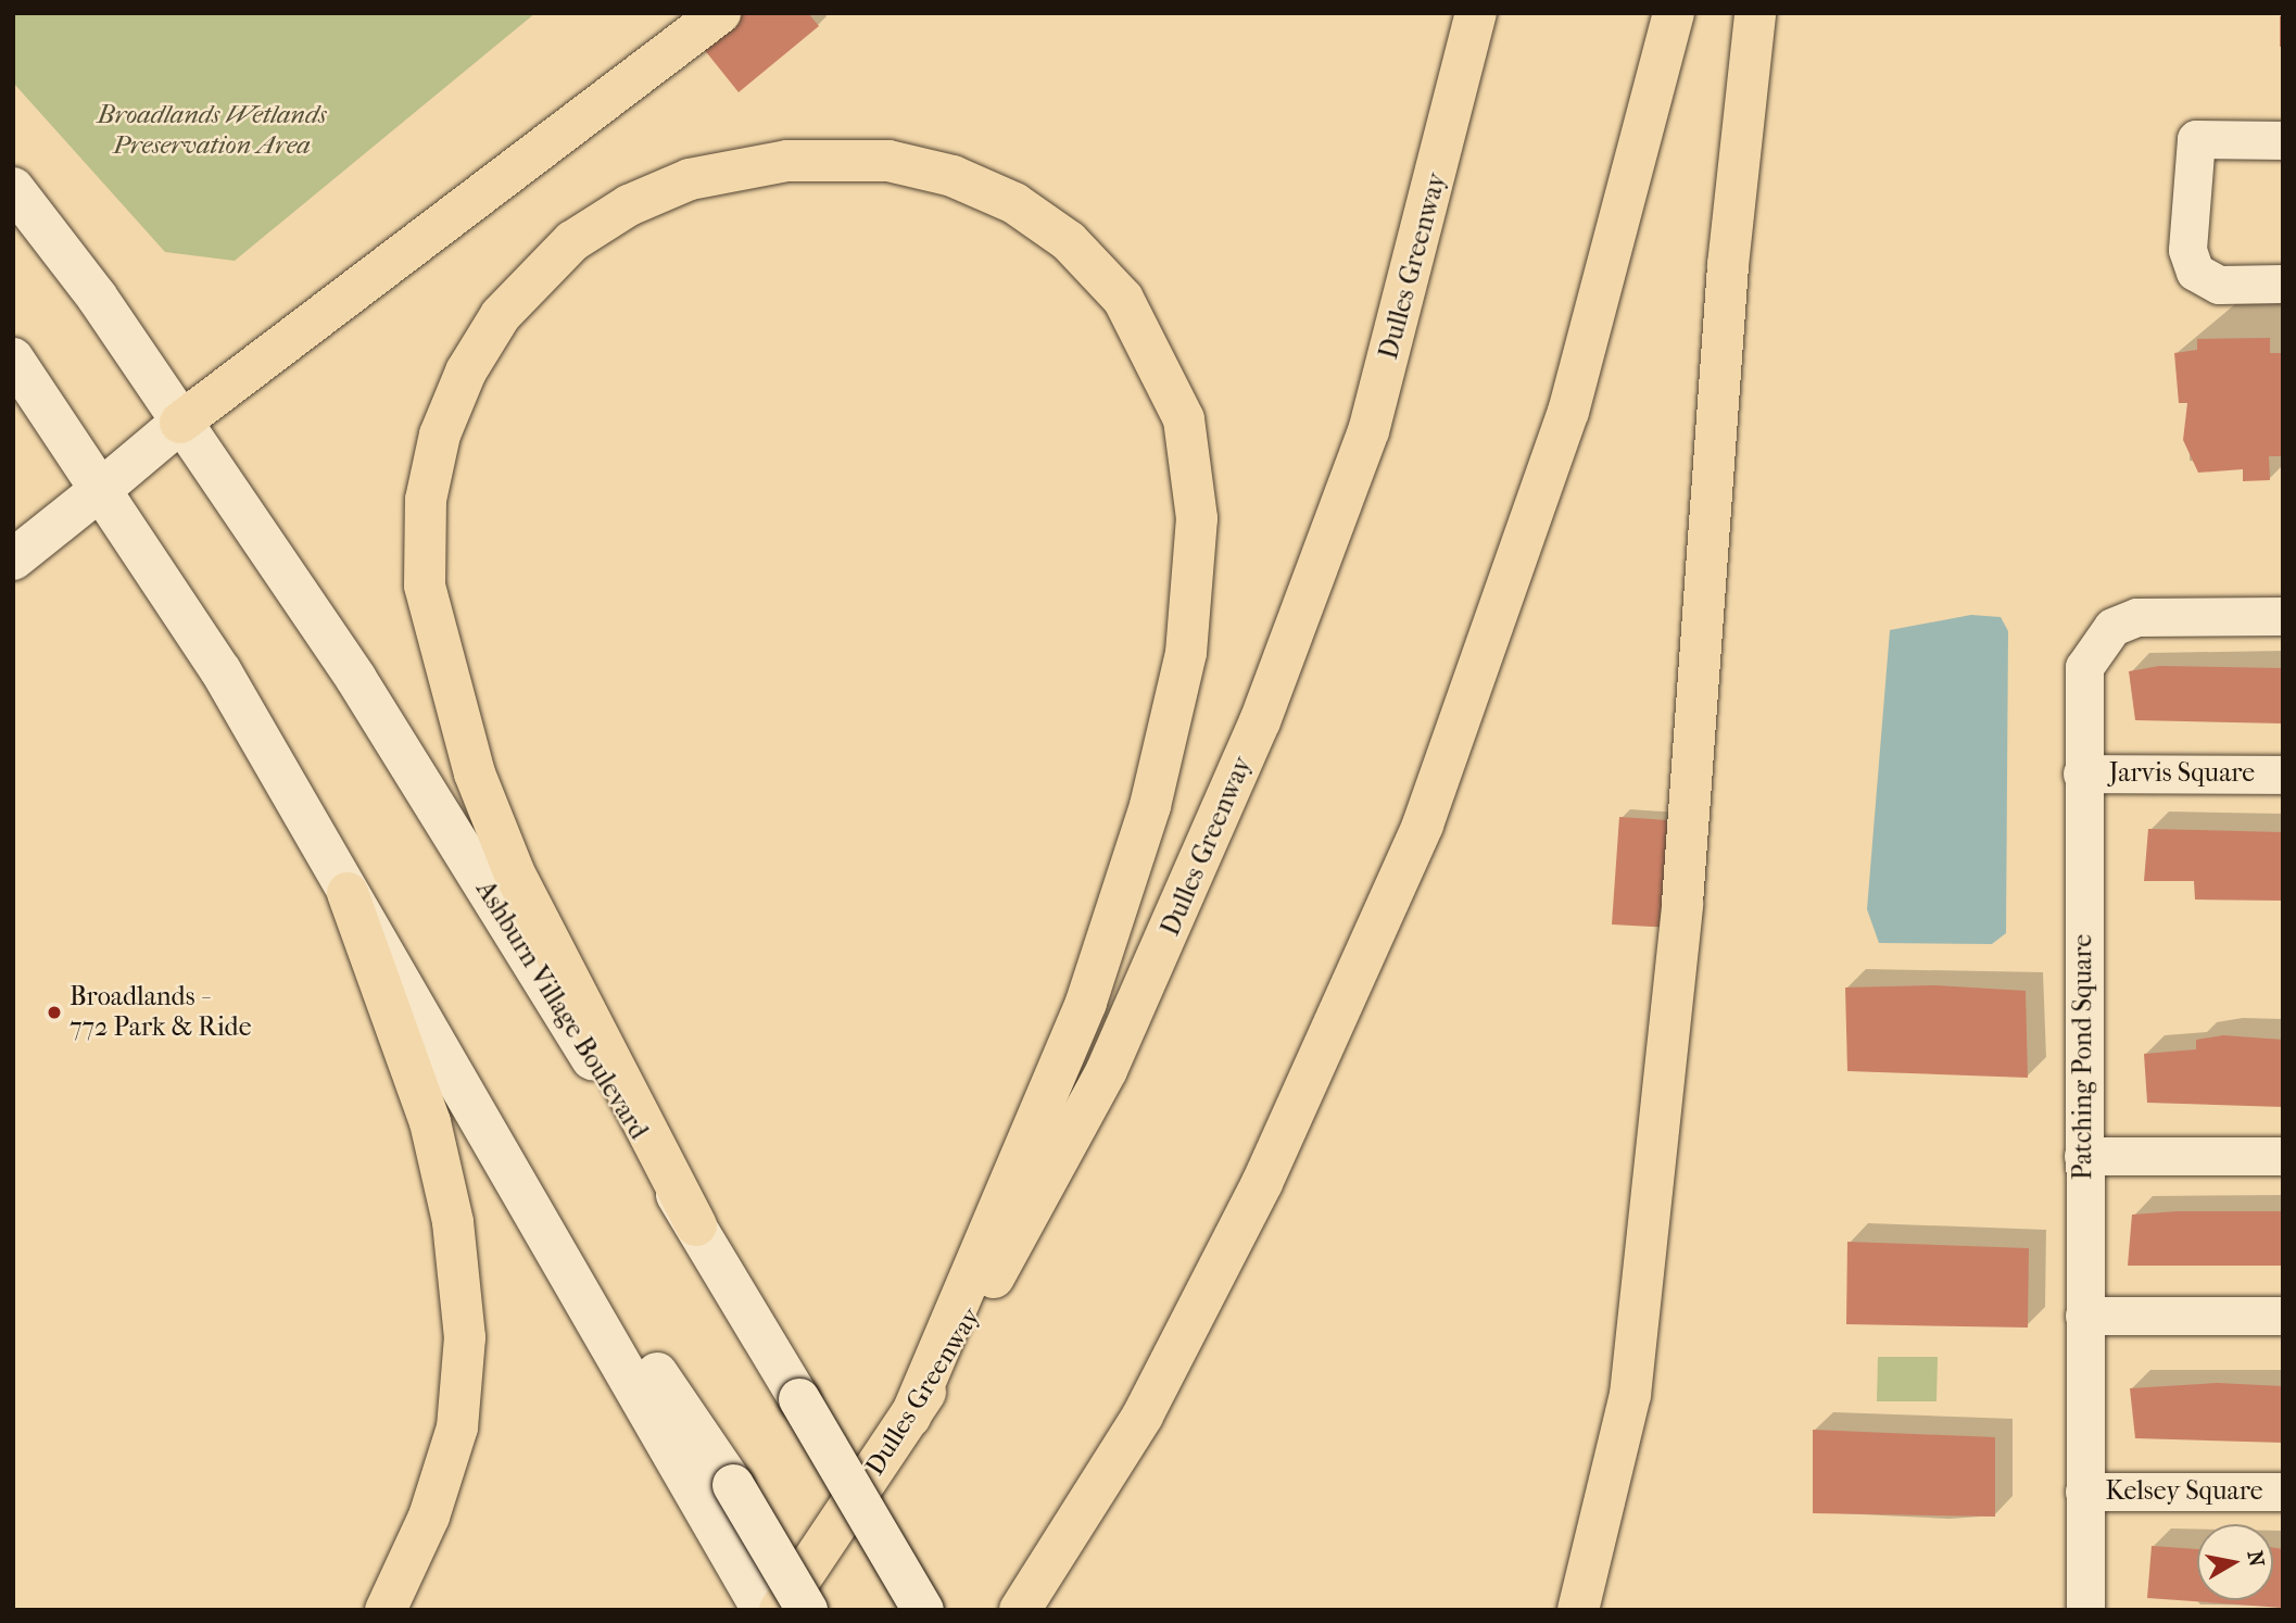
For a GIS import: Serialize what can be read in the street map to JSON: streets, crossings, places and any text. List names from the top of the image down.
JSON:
{
  "streets": {
    "highway": ["Dulles Greenway"],
    "main road": ["Ashburn Village Boulevard"],
    "street": ["Jarvis Square", "Patching Pond Square", "Kelsey Square"]
  },
  "crossings": [
    ["Jarvis Square", "Patching Pond Square"],
    ["Patching Pond Square", "Kelsey Square"]
  ],
  "parks": ["Broadlands Wetlands Preservation Area"],
  "places": ["Broadlands - 772 Park & Ride"],
  "north": "right"
}
